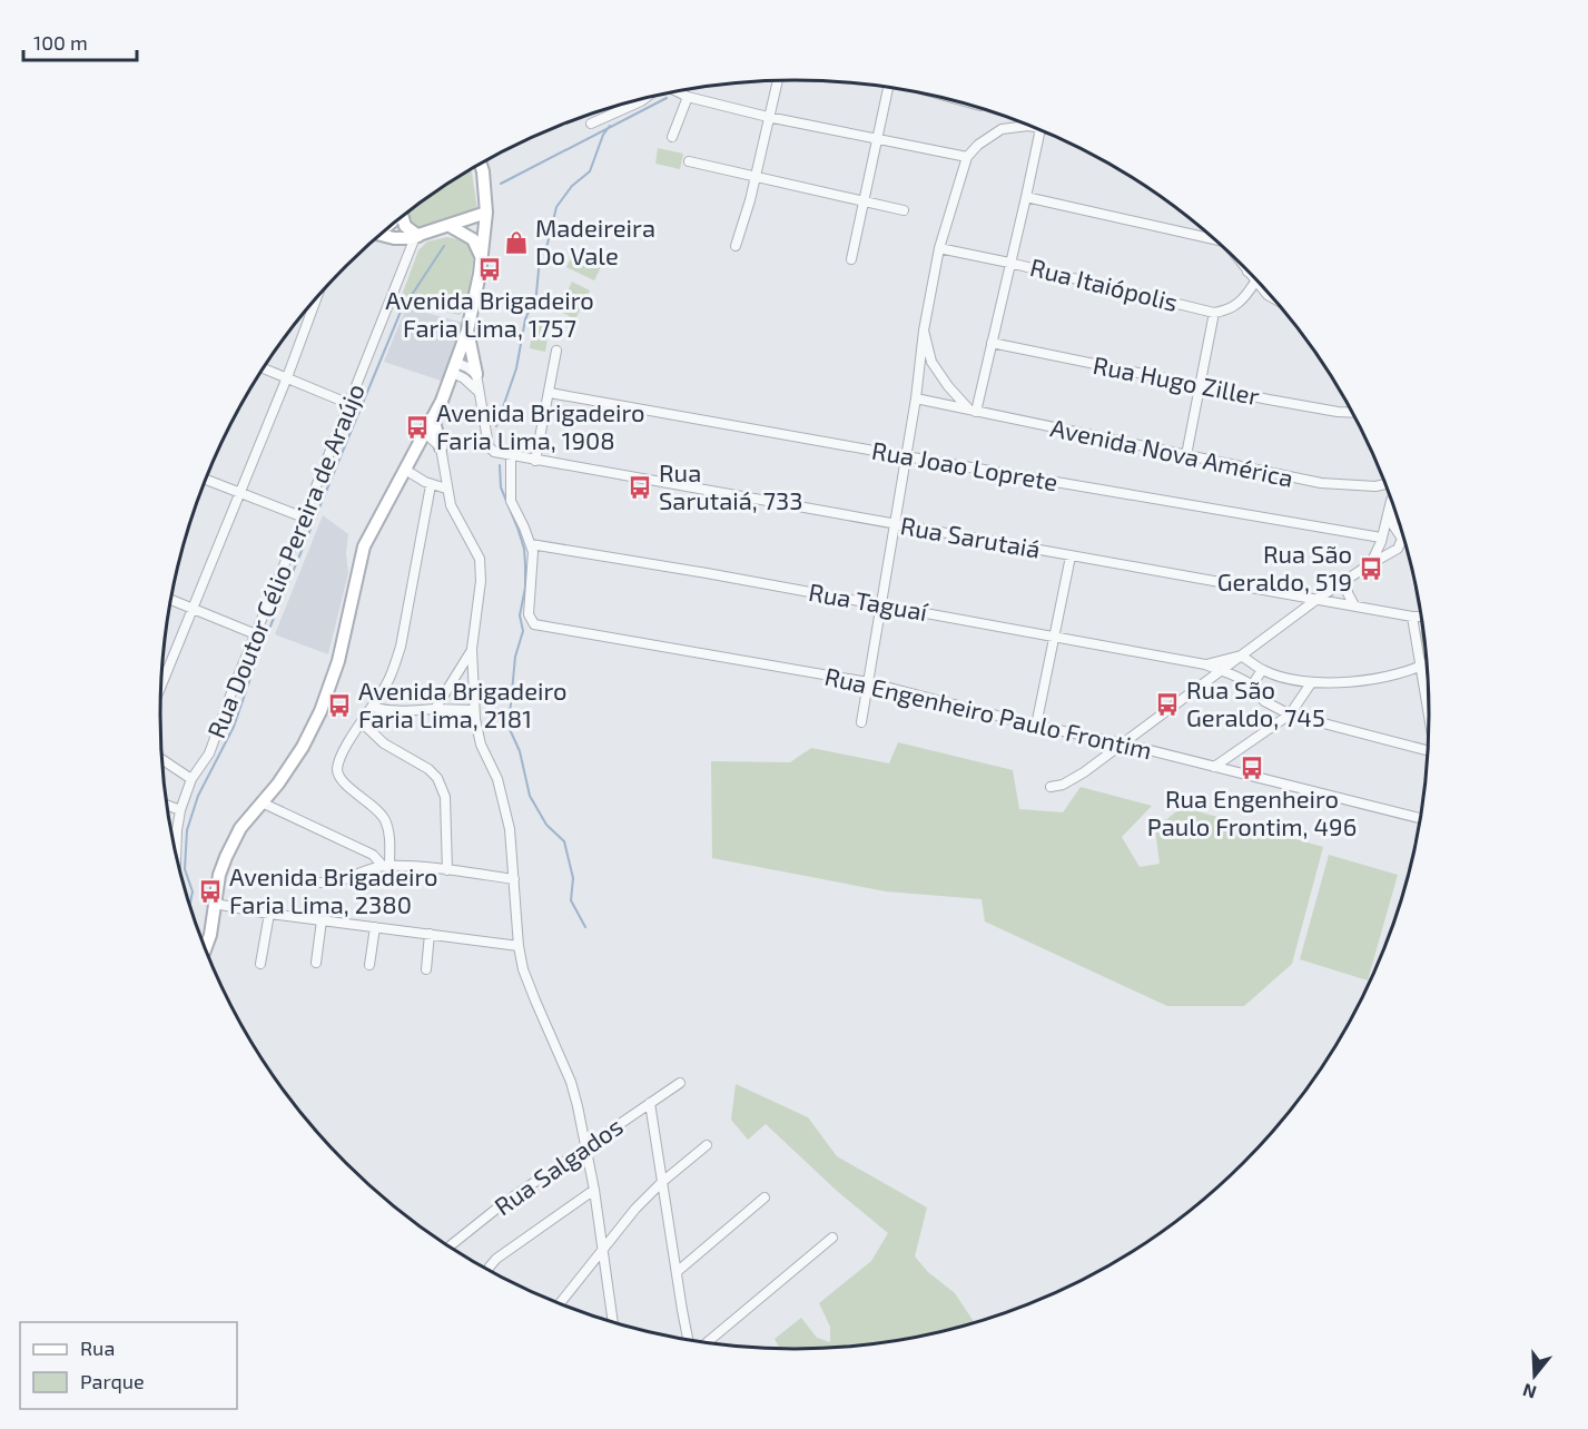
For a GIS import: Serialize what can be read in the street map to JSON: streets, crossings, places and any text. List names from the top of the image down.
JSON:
{
  "streets": {
    "street": [
      "Rua Itaiópolis",
      "Rua Hugo Ziller",
      "Avenida Nova América",
      "Rua Joao Loprete",
      "Rua Sarutaiá",
      "Rua Doutor Célio Pereira de Araújo",
      "Rua Taguaí",
      "Rua Engenheiro Paulo Frontim",
      "Rua Salgados"
    ]
  },
  "crossings": [
    ["Rua Taguaí", "Rua Engenheiro Paulo Frontim"]
  ],
  "places": {
    "shop": ["Madeireira Do Vale"],
    "bus stop": [
      "Avenida Brigadeiro Faria Lima, 1757",
      "Avenida Brigadeiro Faria Lima, 1908",
      "Rua Sarutaiá, 733",
      "Rua São Geraldo, 519",
      "Rua São Geraldo, 745",
      "Avenida Brigadeiro Faria Lima, 2181",
      "Rua Engenheiro Paulo Frontim, 496",
      "Avenida Brigadeiro Faria Lima, 2380"
    ]
  },
  "legend": ["Rua", "Parque"],
  "scale_bar": "100 m",
  "north": "bottom"
}
